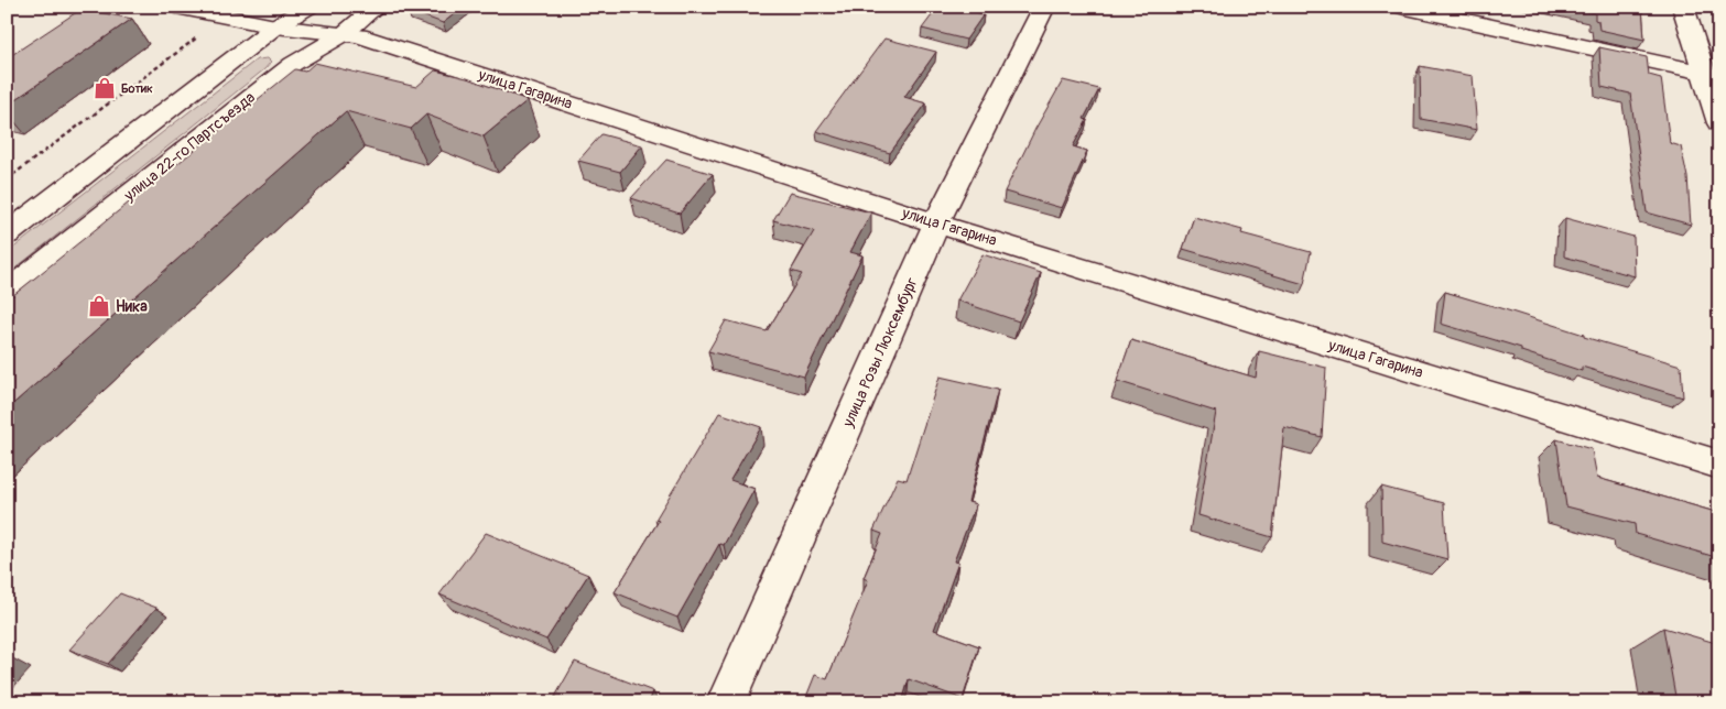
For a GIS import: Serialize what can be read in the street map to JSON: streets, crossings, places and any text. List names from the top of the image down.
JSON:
{
  "streets": {
    "street": ["улица Гагарина", "улица 22-го Партсъезда", "улица Розы Люксембург"]
  },
  "crossings": [
    ["улица Гагарина", "улица 22-го Партсъезда"],
    ["улица Гагарина", "улица Розы Люксембург"]
  ],
  "places": {
    "shop": ["Ботик", "Ника"]
  }
}
